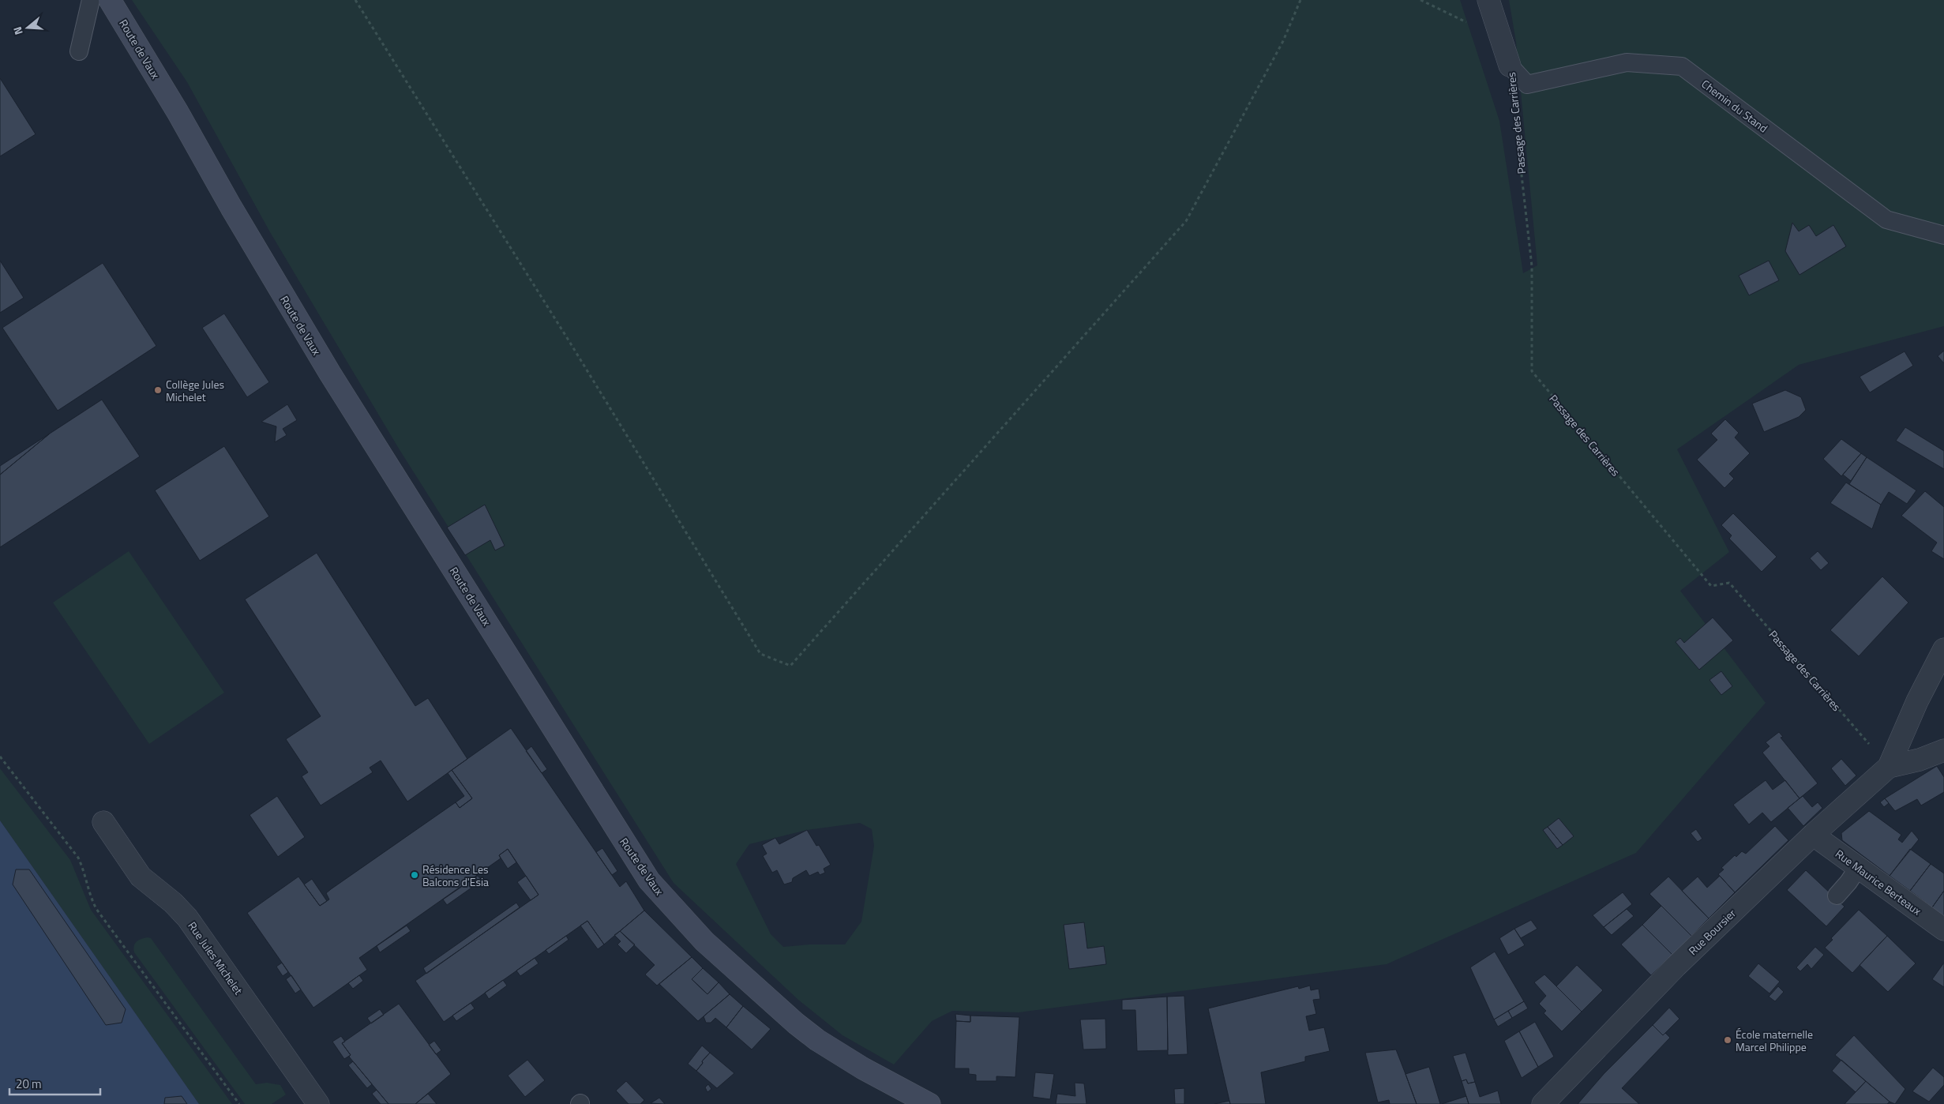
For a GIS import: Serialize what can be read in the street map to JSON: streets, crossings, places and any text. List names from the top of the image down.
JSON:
{
  "streets": {
    "main road": ["Route de Vaux"],
    "street": [
      "Passage des Carrières",
      "Rue Maurice Berteaux",
      "Rue Boursier",
      "Rue Jules Michelet"
    ],
    "lane": ["Chemin du Stand"]
  },
  "crossings": [
    ["Chemin du Stand", "Passage des Carrières"],
    ["Passage des Carrières", "Rue Boursier"],
    ["Rue Maurice Berteaux", "Rue Boursier"]
  ],
  "places": ["Collège Jules Michelet", "Résidence Les Balcons d'Esia", "École maternelle Marcel Philippe"],
  "scale_bar": "20 m",
  "north": "left"
}
